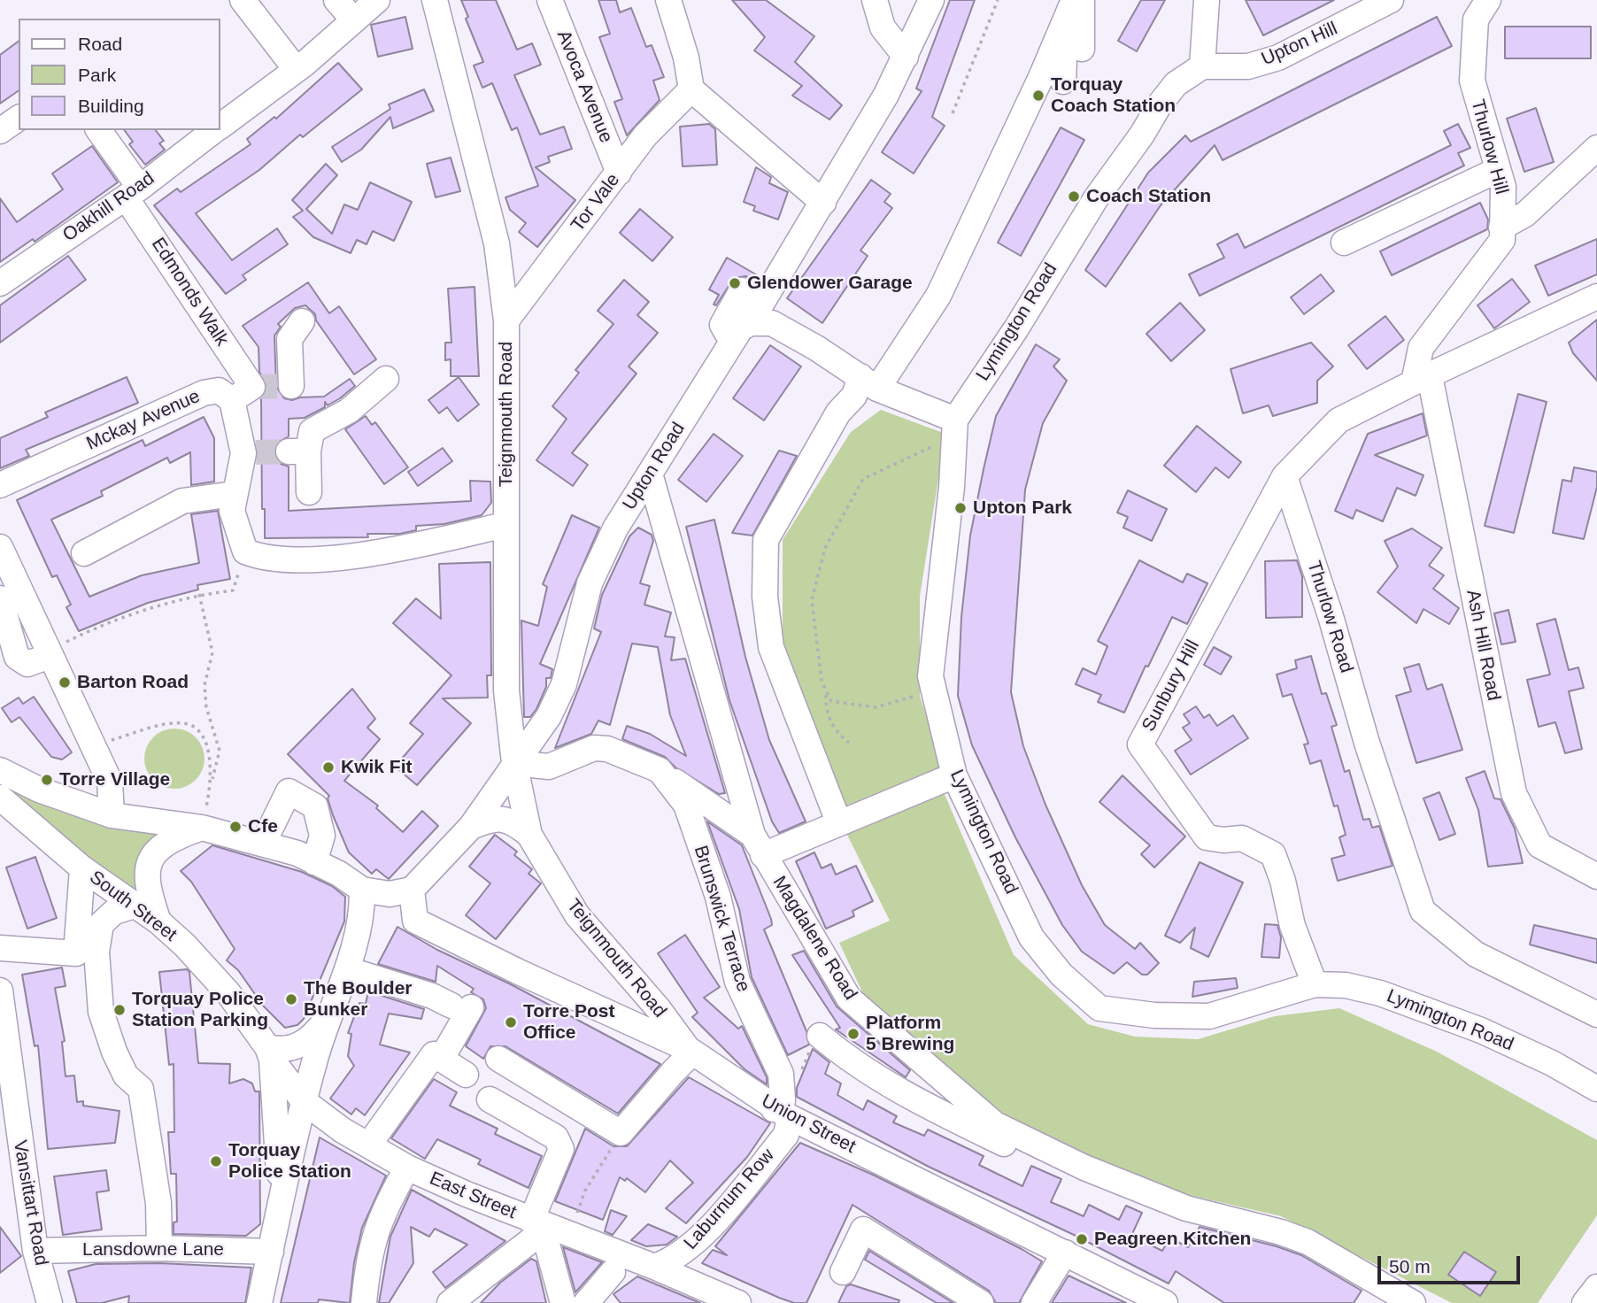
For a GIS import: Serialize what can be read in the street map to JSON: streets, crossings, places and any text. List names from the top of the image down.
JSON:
{
  "streets": {
    "street": [
      "Upton Hill",
      "Avoca Avenue",
      "Thurlow Hill",
      "Tor Vale",
      "Oakhill Road",
      "Edmonds Walk",
      "Lymington Road",
      "Teignmouth Road",
      "Mckay Avenue",
      "Upton Road",
      "Thurlow Road",
      "Ash Hill Road",
      "Sunbury Hill",
      "South Street",
      "Brunswick Terrace",
      "Magdalene Road",
      "Union Street",
      "East Street",
      "Laburnum Row",
      "Vansittart Road",
      "Lansdowne Lane"
    ]
  },
  "crossings": [
    ["Upton Hill", "Lymington Road"],
    ["Avoca Avenue", "Tor Vale"],
    ["Thurlow Hill", "Ash Hill Road"],
    ["Tor Vale", "Teignmouth Road"],
    ["Oakhill Road", "Edmonds Walk"],
    ["Edmonds Walk", "Mckay Avenue"],
    ["Lymington Road", "Sunbury Hill"],
    ["Teignmouth Road", "Upton Road"],
    ["Teignmouth Road", "Union Street"],
    ["Upton Road", "Magdalene Road"],
    ["Upton Road", "Union Street"],
    ["Thurlow Road", "Sunbury Hill"],
    ["South Street", "East Street"],
    ["Brunswick Terrace", "Union Street"],
    ["Brunswick Terrace", "Laburnum Row"],
    ["Union Street", "Laburnum Row"],
    ["East Street", "Laburnum Row"],
    ["Vansittart Road", "Lansdowne Lane"]
  ],
  "places": [
    "Torquay Coach Station",
    "Coach Station",
    "Glendower Garage",
    "Upton Park",
    "Barton Road",
    "Kwik Fit",
    "Torre Village",
    "Cfe",
    "The Boulder Bunker",
    "Torquay Police Station Parking",
    "Torre Post Office",
    "Platform 5 Brewing",
    "Torquay Police Station",
    "Peagreen Kitchen"
  ],
  "legend": ["Road", "Park", "Building"],
  "scale_bar": "50 m"
}
